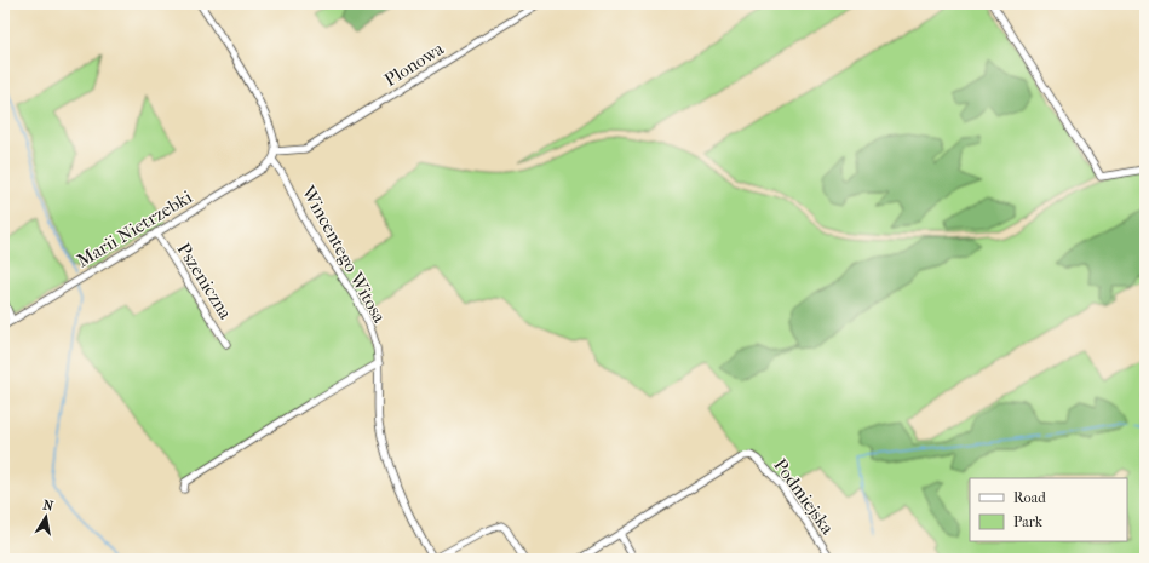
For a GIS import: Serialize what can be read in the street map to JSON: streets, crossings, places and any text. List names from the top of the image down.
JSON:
{
  "streets": {
    "street": [
      "Plonowa",
      "Marii Nietrzebki",
      "Wincentego Witosa",
      "Pszeniczna",
      "Podmiejska"
    ]
  },
  "crossings": [
    ["Marii Nietrzebki", "Wincentego Witosa"],
    ["Marii Nietrzebki", "Pszeniczna"]
  ],
  "legend": ["Road", "Park"],
  "north": "top"
}
